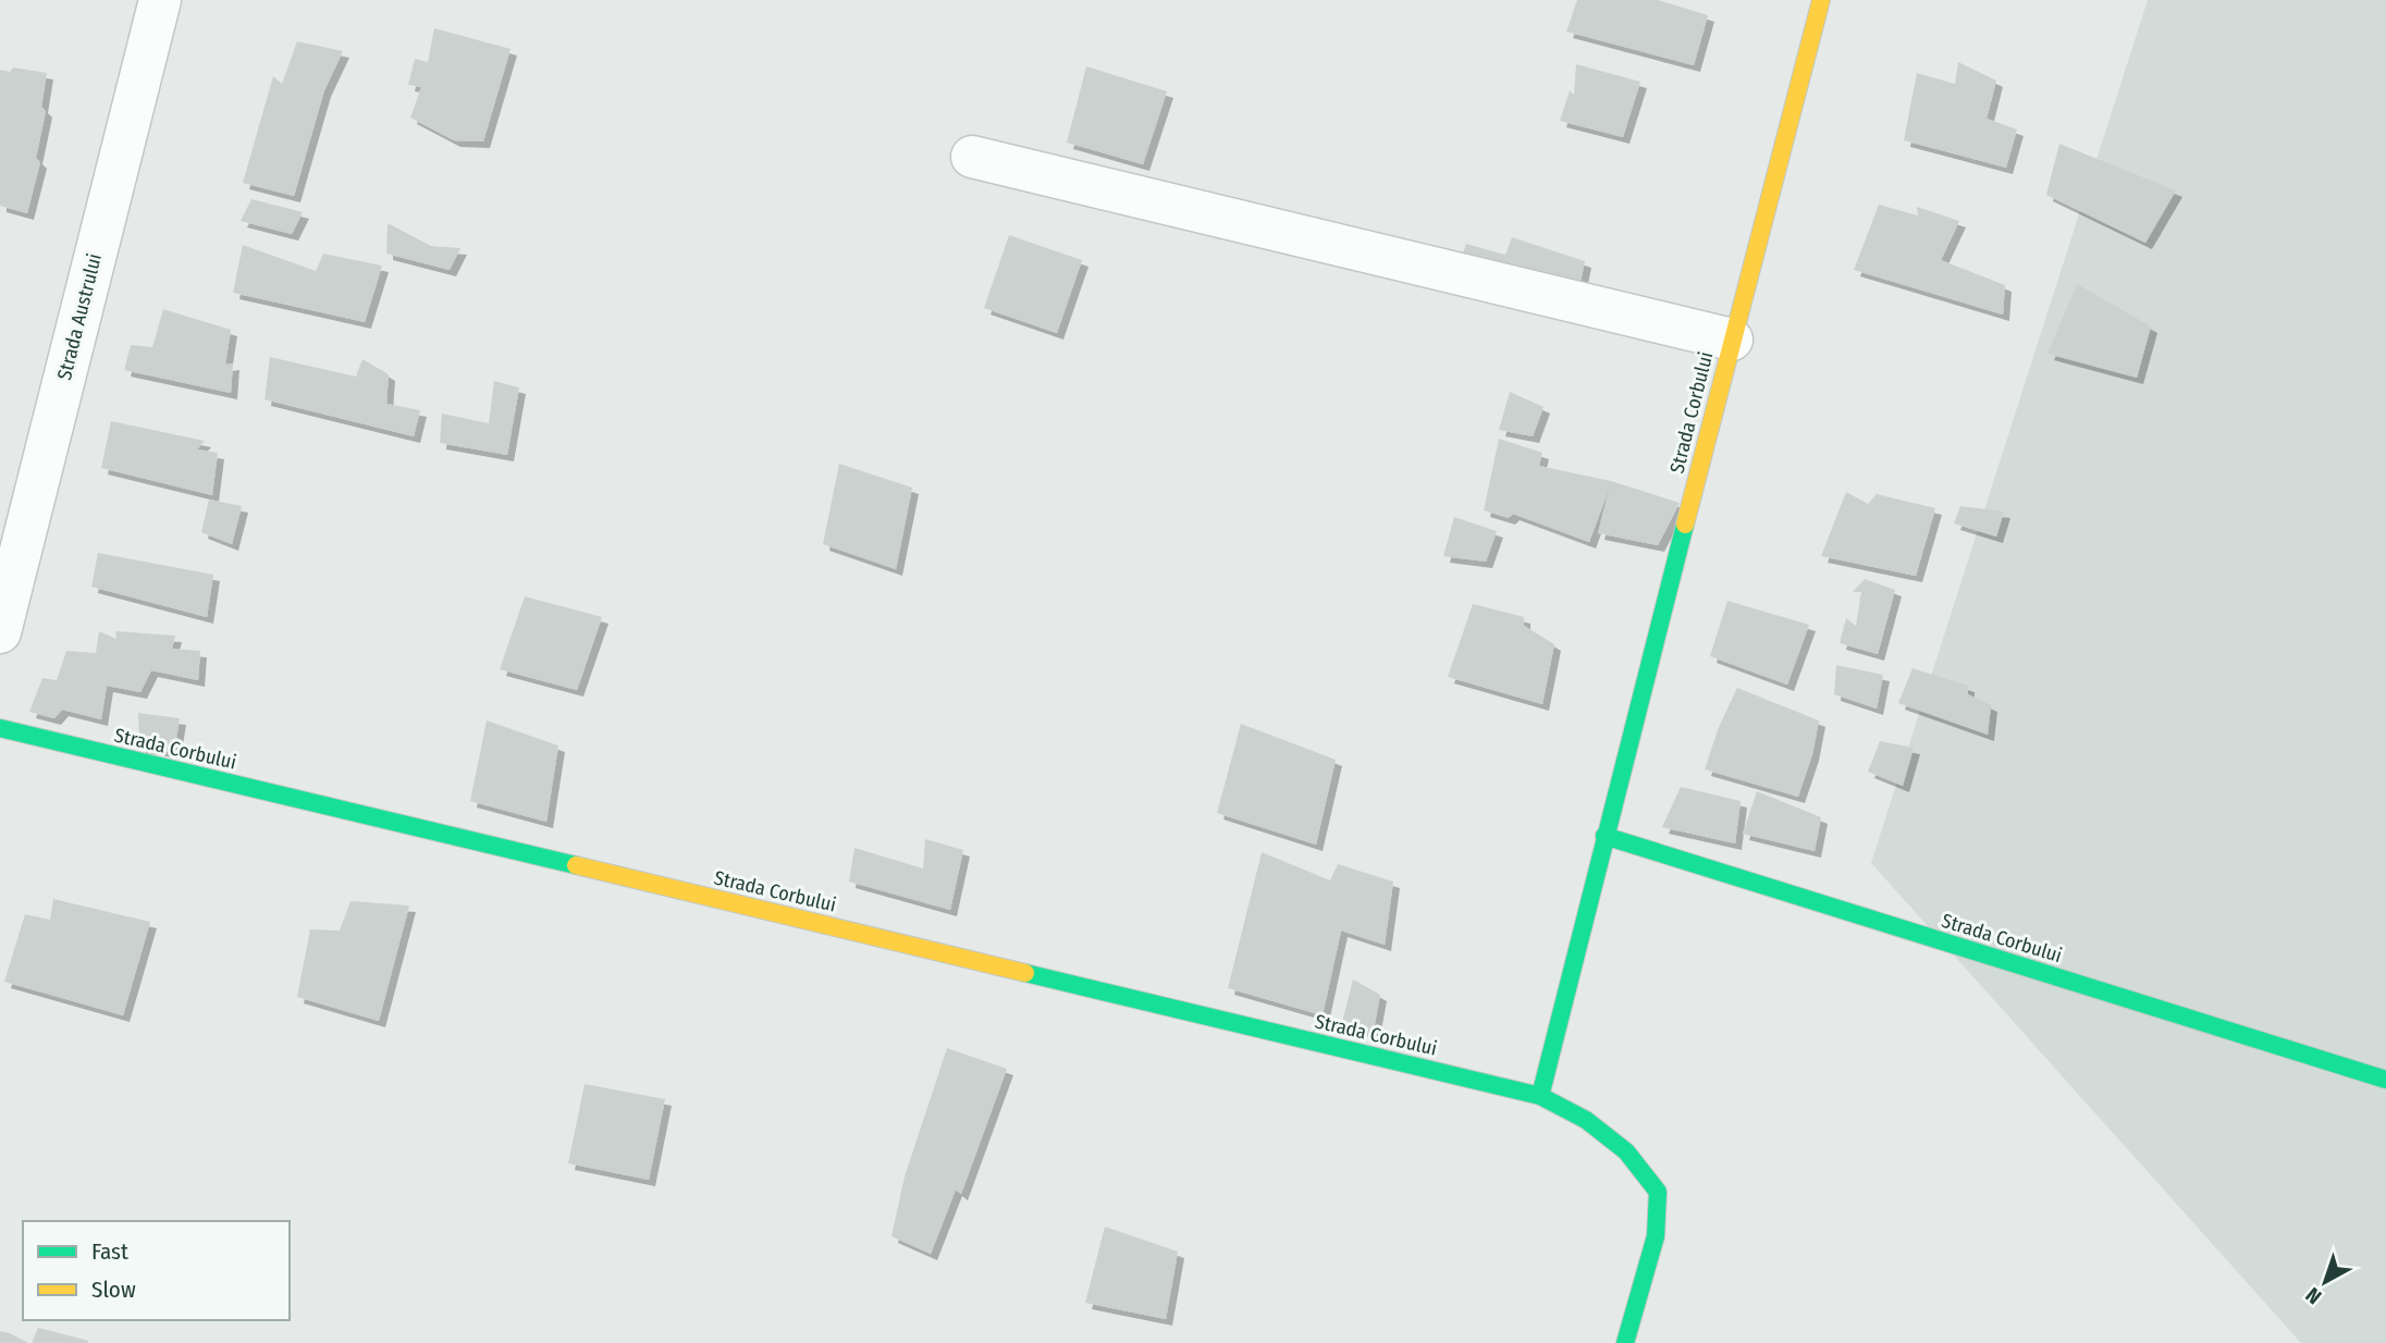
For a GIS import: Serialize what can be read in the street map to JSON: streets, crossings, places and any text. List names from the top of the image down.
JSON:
{
  "streets": {
    "street": ["Strada Austrului", "Strada Corbului"]
  },
  "legend": ["Fast", "Slow"],
  "north": "bottom left"
}
